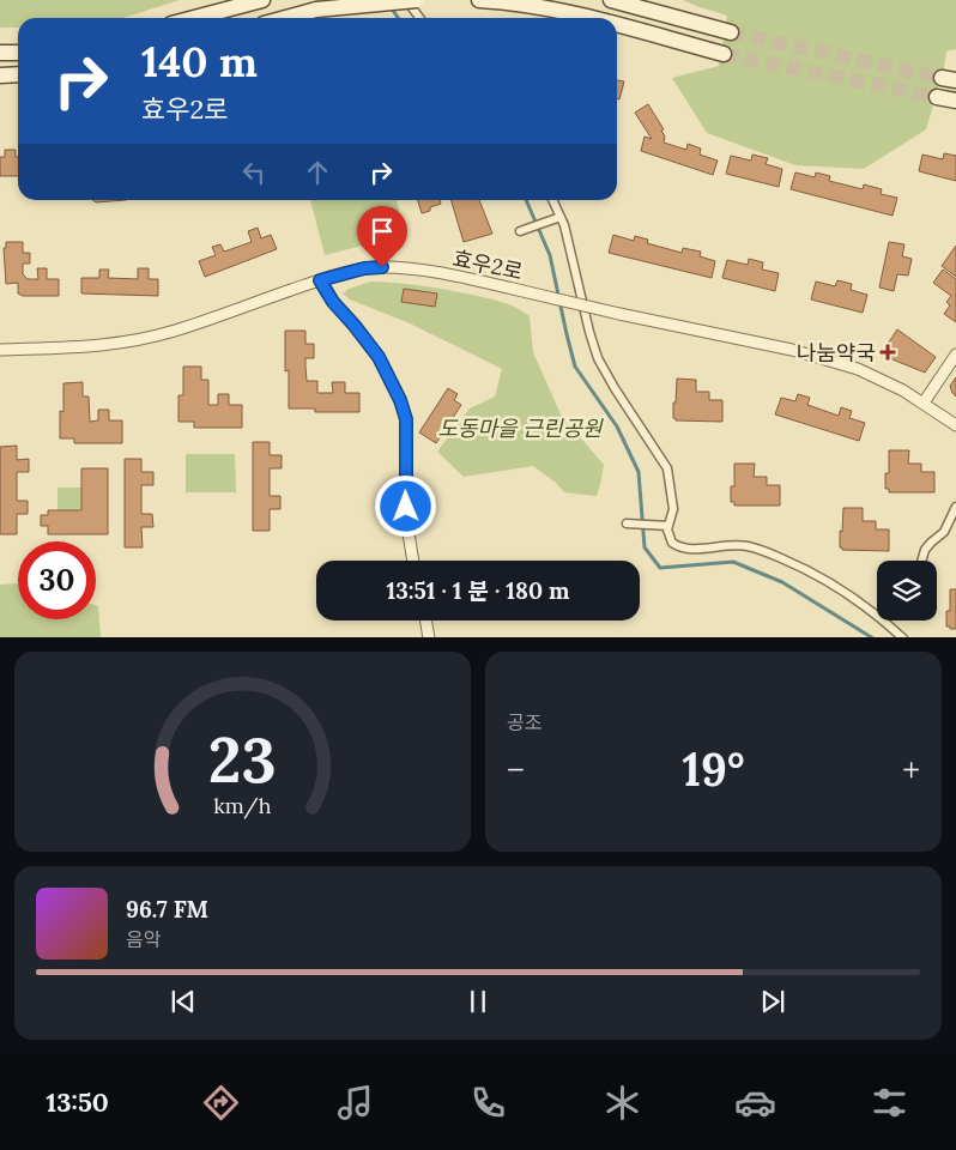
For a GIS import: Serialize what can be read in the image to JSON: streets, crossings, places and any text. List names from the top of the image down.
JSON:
{
  "streets": {
    "street": ["효우2로"]
  },
  "parks": ["도동마을 근린공원"],
  "places": {
    "health": ["나눔약국"]
  },
  "page": {
    "turn": ["140 m", "효우2로"],
    "limit": "30",
    "trip": "13:51 · 1 분 · 180 m",
    "tile": "공조",
    "heat": ["−", "19°", "+"],
    "song": ["96.7 FM", "음악"],
    "tabs": "13:50",
    "gauge": ["23", "km/h"]
  }
}
